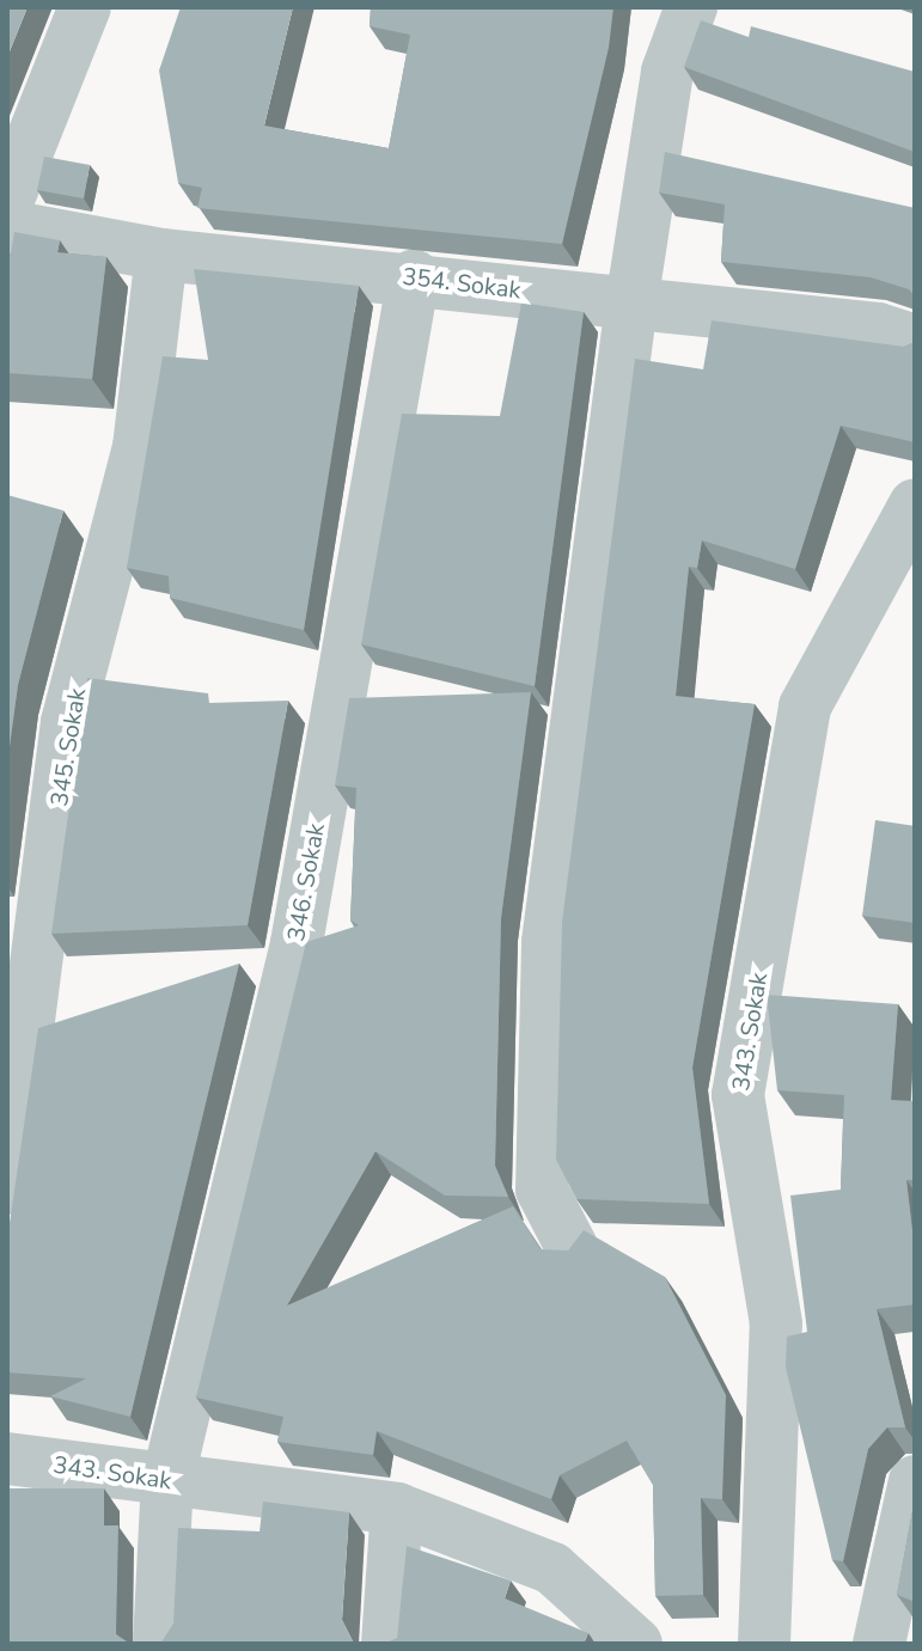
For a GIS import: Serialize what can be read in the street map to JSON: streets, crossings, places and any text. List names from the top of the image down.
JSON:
{
  "streets": {
    "street": [
      "354. Sokak",
      "345. Sokak",
      "346. Sokak",
      "343. Sokak"
    ]
  },
  "crossings": [
    ["354. Sokak", "345. Sokak"],
    ["354. Sokak", "346. Sokak"],
    ["346. Sokak", "343. Sokak"]
  ]
}
